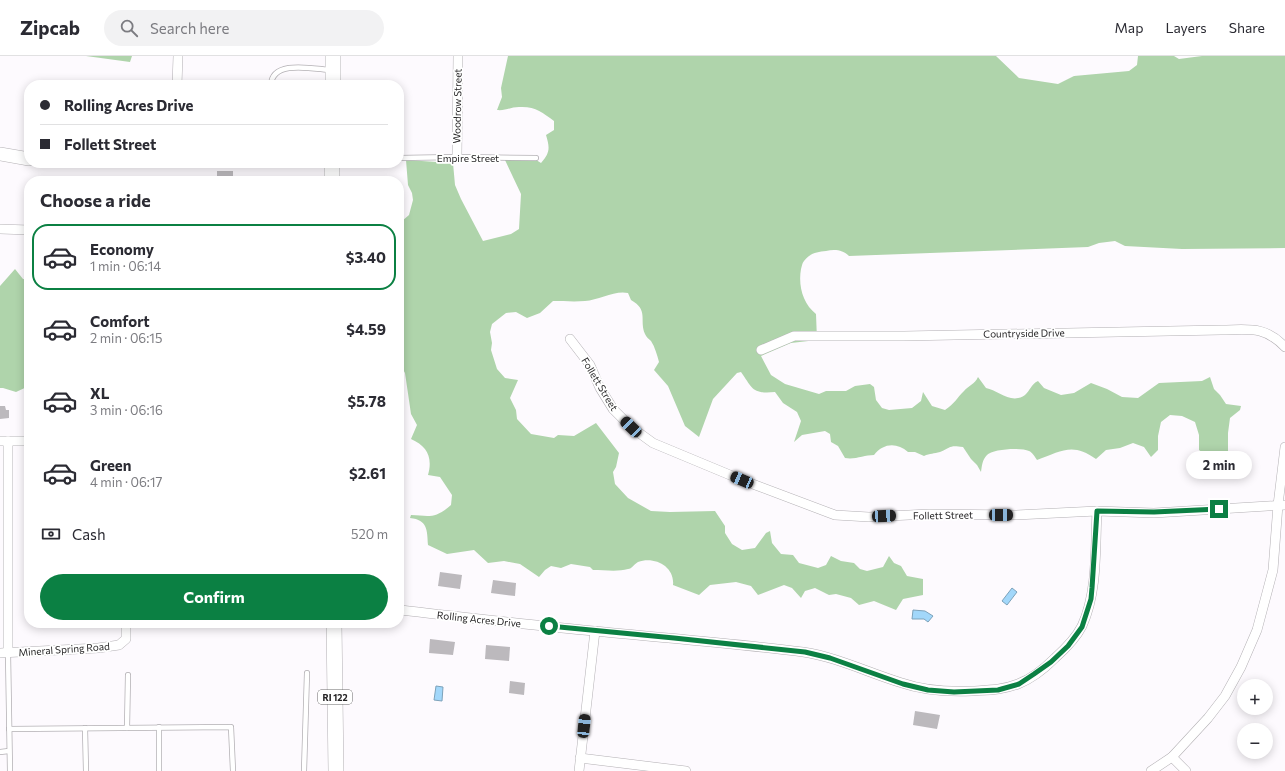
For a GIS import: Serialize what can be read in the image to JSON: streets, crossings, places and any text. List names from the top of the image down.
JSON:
{
  "streets": {
    "main road": ["RI 122"],
    "street": [
      "Woodrow Street",
      "Countryside Drive",
      "Follett Street",
      "Rolling Acres Drive",
      "Mineral Spring Road"
    ],
    "lane": ["Empire Street"]
  },
  "crossings": [
    ["Woodrow Street", "Empire Street"],
    ["Follett Street", "Rolling Acres Drive"]
  ],
  "page": {
    "header": "Zipcab",
    "search": "Search here",
    "nav": ["Map", "Layers", "Share"],
    "banner": ["Rolling Acres Drive", "Follett Street"],
    "heading": "Choose a ride",
    "list": [
      {
        "name": "Economy",
        "note": "1 min · 06:14",
        "value": "$3.40"
      },
      {
        "name": "Comfort",
        "note": "2 min · 06:15",
        "value": "$4.59"
      },
      {
        "name": "XL",
        "note": "3 min · 06:16",
        "value": "$5.78"
      },
      {
        "name": "Green",
        "note": "4 min · 06:17",
        "value": "$2.61"
      }
    ],
    "bubble": "2 min",
    "pay": ["Cash", "520 m"],
    "buttons": "Confirm",
    "map_buttons": ["+", "−"]
  }
}
